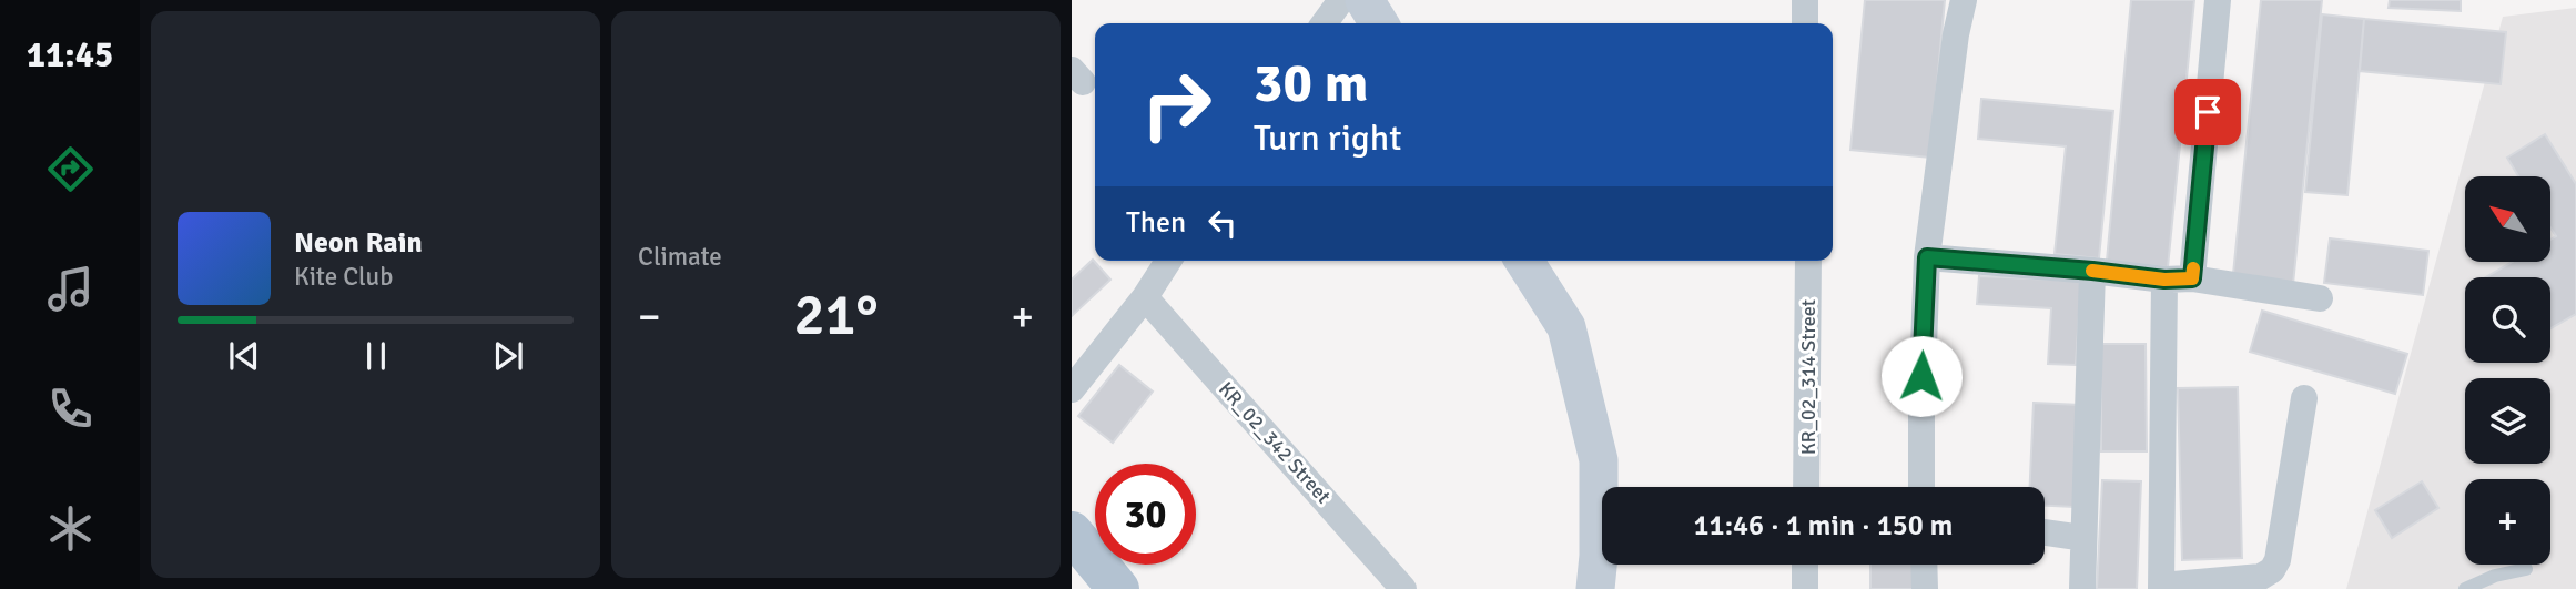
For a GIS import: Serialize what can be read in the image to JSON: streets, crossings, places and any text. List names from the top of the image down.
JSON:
{
  "streets": {
    "street": ["KR_02_314 Street", "KR_02_342 Street"]
  },
  "north": "top left",
  "page": {
    "tabs": "11:45",
    "tile": "Climate",
    "turn": ["30 m", "Turn right"],
    "map_buttons": "+",
    "then": "Then",
    "song": ["Neon Rain", "Kite Club"],
    "heat": ["−", "21°", "+"],
    "limit": "30",
    "trip": "11:46 · 1 min · 150 m"
  }
}
